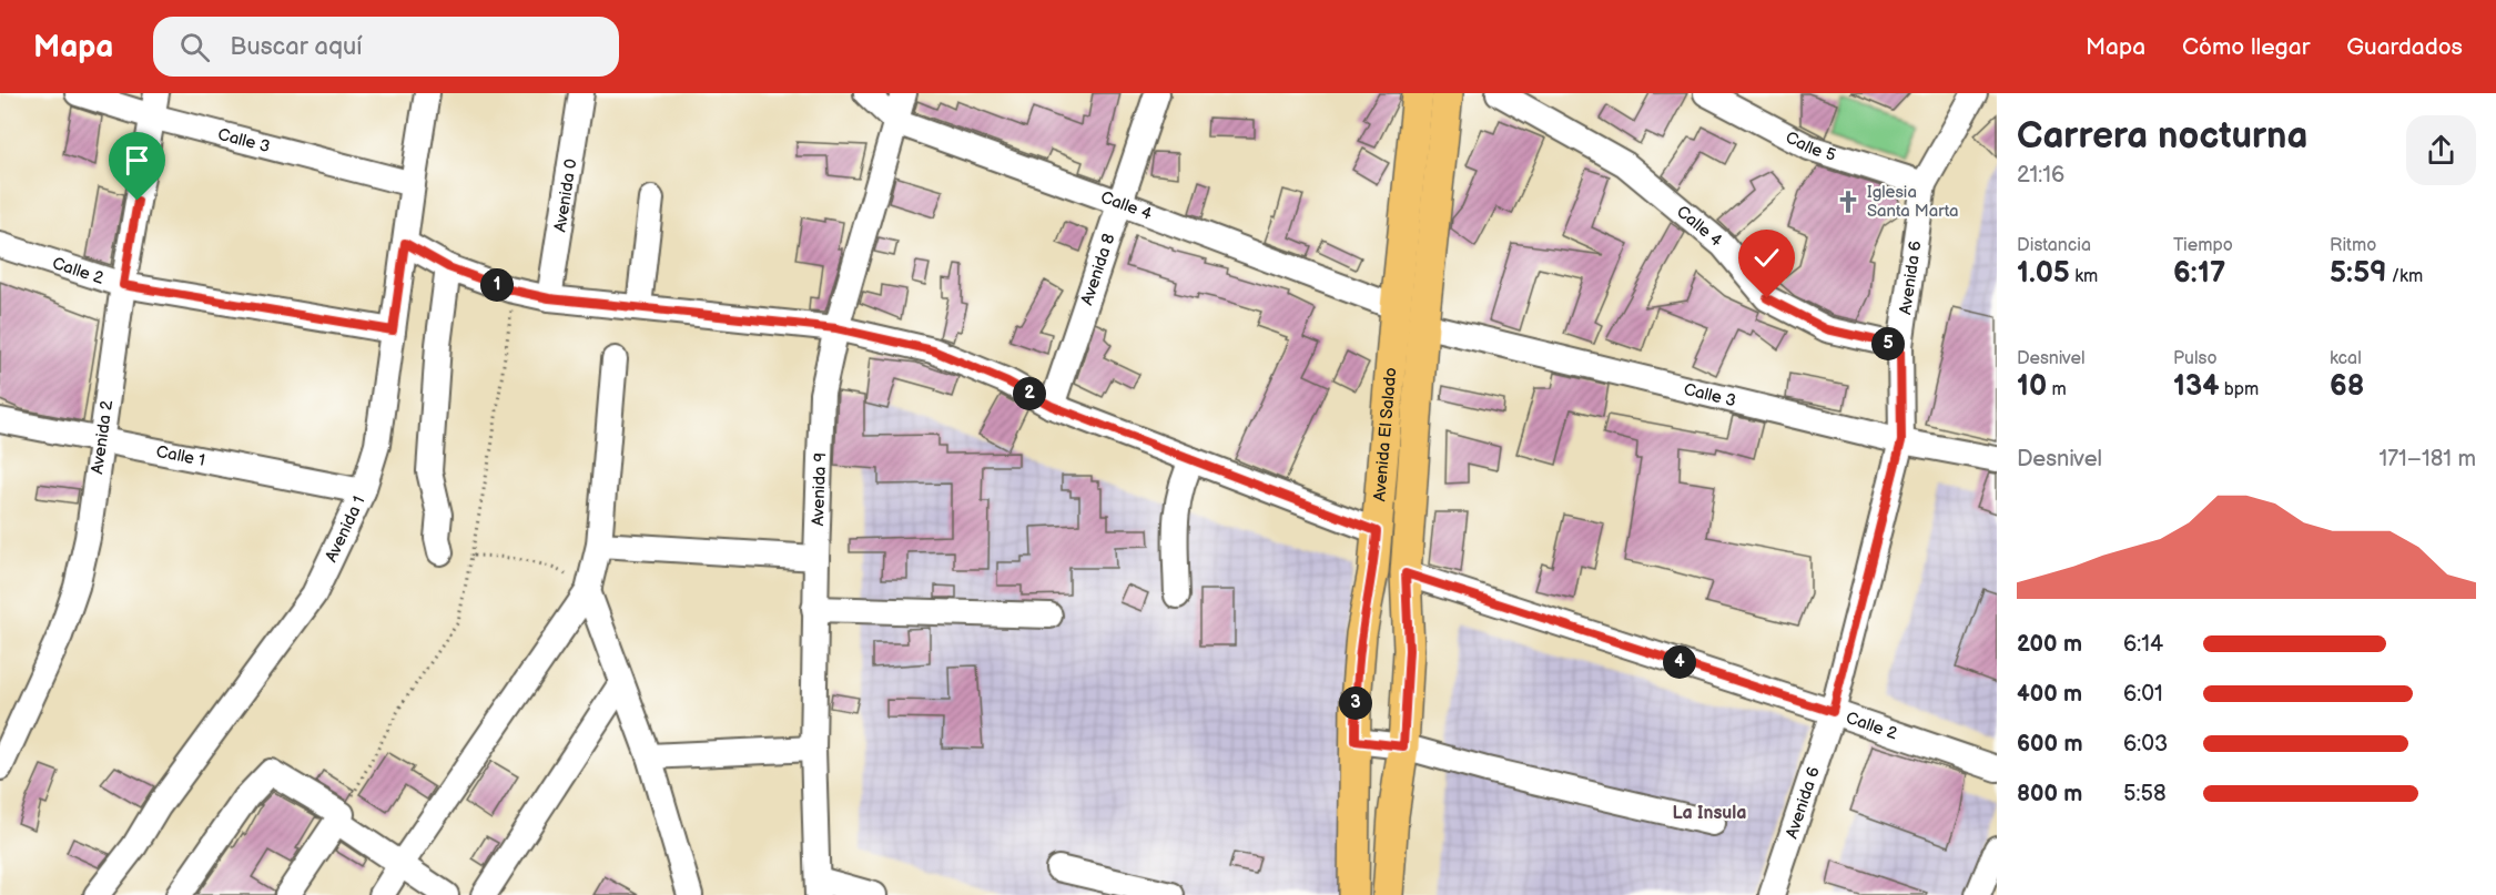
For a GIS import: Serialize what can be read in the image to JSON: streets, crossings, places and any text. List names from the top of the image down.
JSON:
{
  "streets": {
    "main road": ["Avenida El Salado"],
    "street": [
      "Calle 3",
      "Calle 5",
      "Avenida 0",
      "Calle 4",
      "Avenida 8",
      "Calle 2",
      "Avenida 6",
      "Avenida 2",
      "Calle 1",
      "Avenida 9",
      "Avenida 1"
    ]
  },
  "crossings": [
    ["Calle 3", "Avenida 6"],
    ["Calle 3", "Avenida El Salado"],
    ["Calle 3", "Avenida 2"],
    ["Calle 3", "Avenida 1"],
    ["Calle 5", "Avenida 6"],
    ["Calle 4", "Avenida 8"],
    ["Calle 4", "Avenida 6"],
    ["Calle 4", "Avenida El Salado"],
    ["Calle 4", "Avenida 9"],
    ["Calle 2", "Avenida 6"],
    ["Calle 2", "Avenida El Salado"],
    ["Calle 2", "Avenida 2"],
    ["Calle 2", "Avenida 1"],
    ["Avenida 2", "Calle 1"],
    ["Calle 1", "Avenida 1"]
  ],
  "districts": ["La Insula"],
  "places": {
    "church": ["Iglesia Santa Marta"]
  },
  "page": {
    "header": "Mapa",
    "search": "Buscar aquí",
    "nav": ["Mapa", "Cómo llegar", "Guardados"],
    "heading": ["Carrera nocturna", "21:16"],
    "stats": [
      ["Distancia", "1.05 km"],
      ["Tiempo", "6:17"],
      ["Ritmo", "5:59 /km"],
      ["Desnivel", "10 m"],
      ["Pulso", "134 bpm"],
      ["kcal", "68"]
    ],
    "pins": [
      "1",
      "5",
      "2",
      "4",
      "3"
    ],
    "chart": ["Desnivel", "171–181 m"],
    "list": [
      {
        "name": "200 m",
        "note": "6:14"
      },
      {
        "name": "400 m",
        "note": "6:01"
      },
      {
        "name": "600 m",
        "note": "6:03"
      },
      {
        "name": "800 m",
        "note": "5:58"
      }
    ]
  }
}
